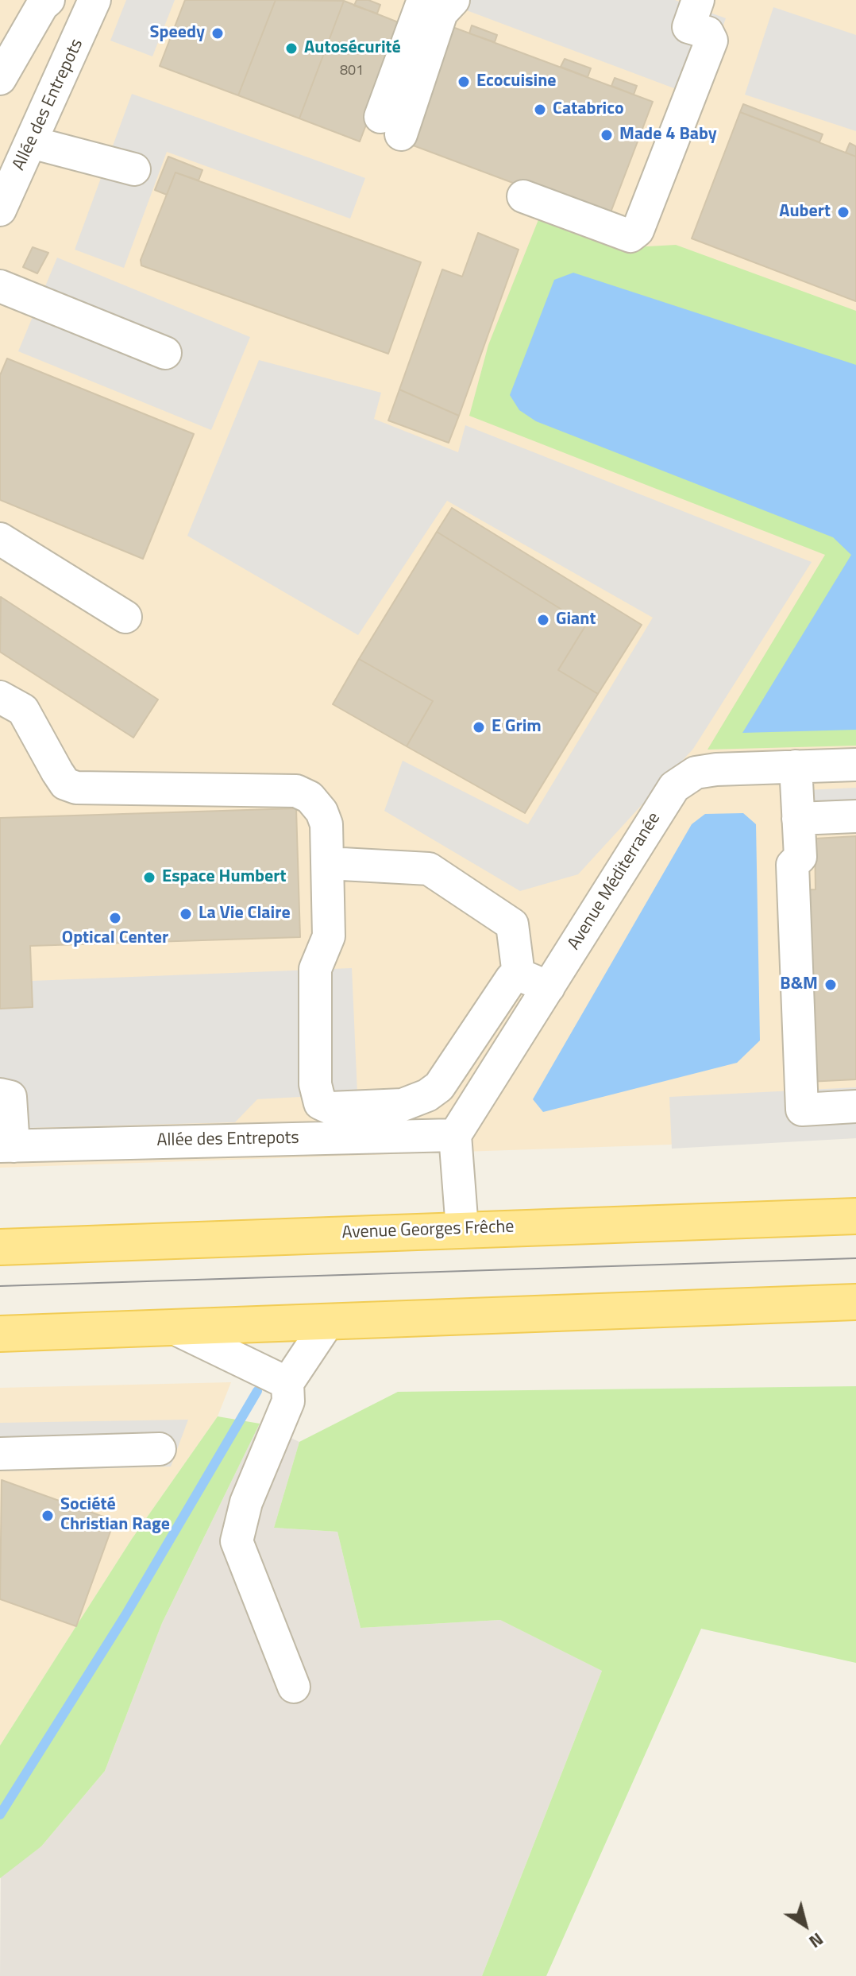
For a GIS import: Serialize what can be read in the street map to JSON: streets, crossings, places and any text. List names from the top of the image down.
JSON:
{
  "streets": {
    "main road": ["Avenue Georges Frêche"],
    "street": ["Allée des Entrepots", "Avenue Méditerranée"]
  },
  "crossings": [
    ["Allée des Entrepots", "Avenue Méditerranée"]
  ],
  "places": [
    "Speedy",
    "Autosécurité",
    "Ecocuisine",
    "Catabrico",
    "Made 4 Baby",
    "Aubert",
    "Giant",
    "E Grim",
    "Espace Humbert",
    "La Vie Claire",
    "Optical Center",
    "B&M",
    "Société Christian Rage"
  ],
  "house_numbers": ["801"],
  "north": "bottom right"
}
